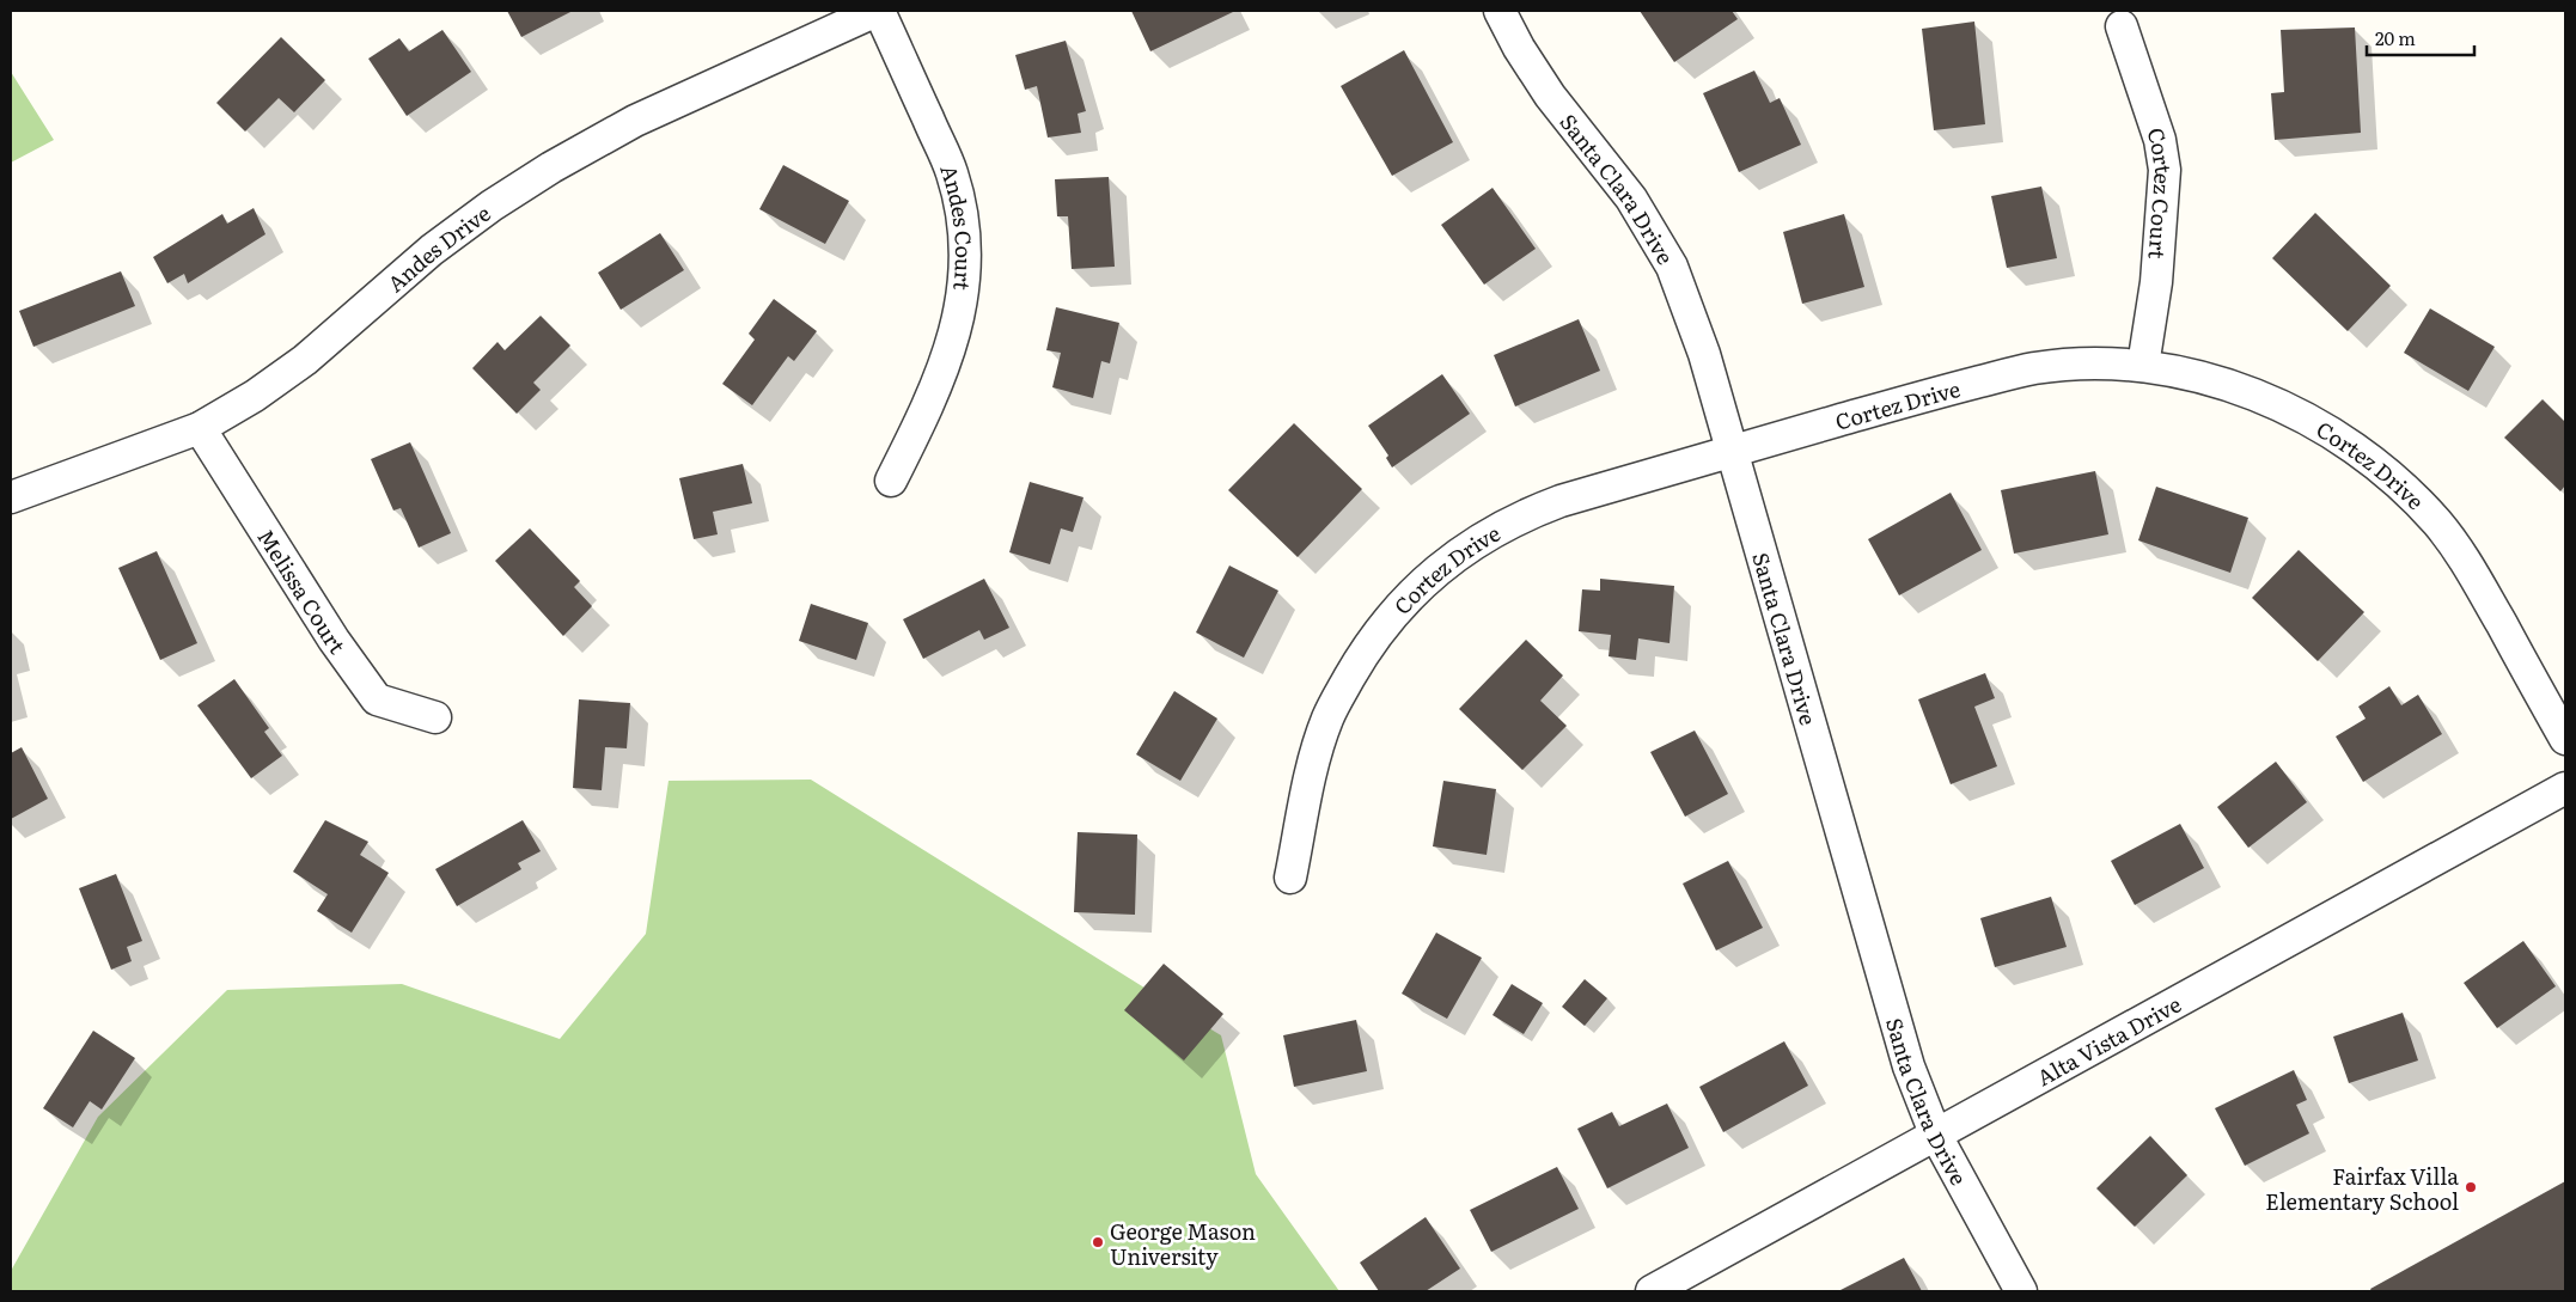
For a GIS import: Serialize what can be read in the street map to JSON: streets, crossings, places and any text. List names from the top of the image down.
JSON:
{
  "streets": {
    "street": [
      "Santa Clara Drive",
      "Cortez Court",
      "Andes Court",
      "Andes Drive",
      "Cortez Drive",
      "Melissa Court",
      "Alta Vista Drive"
    ]
  },
  "crossings": [
    ["Santa Clara Drive", "Cortez Drive"],
    ["Santa Clara Drive", "Alta Vista Drive"],
    ["Cortez Court", "Cortez Drive"],
    ["Andes Court", "Andes Drive"],
    ["Andes Drive", "Melissa Court"]
  ],
  "places": ["Fairfax Villa Elementary School", "George Mason University"],
  "scale_bar": "20 m"
}
